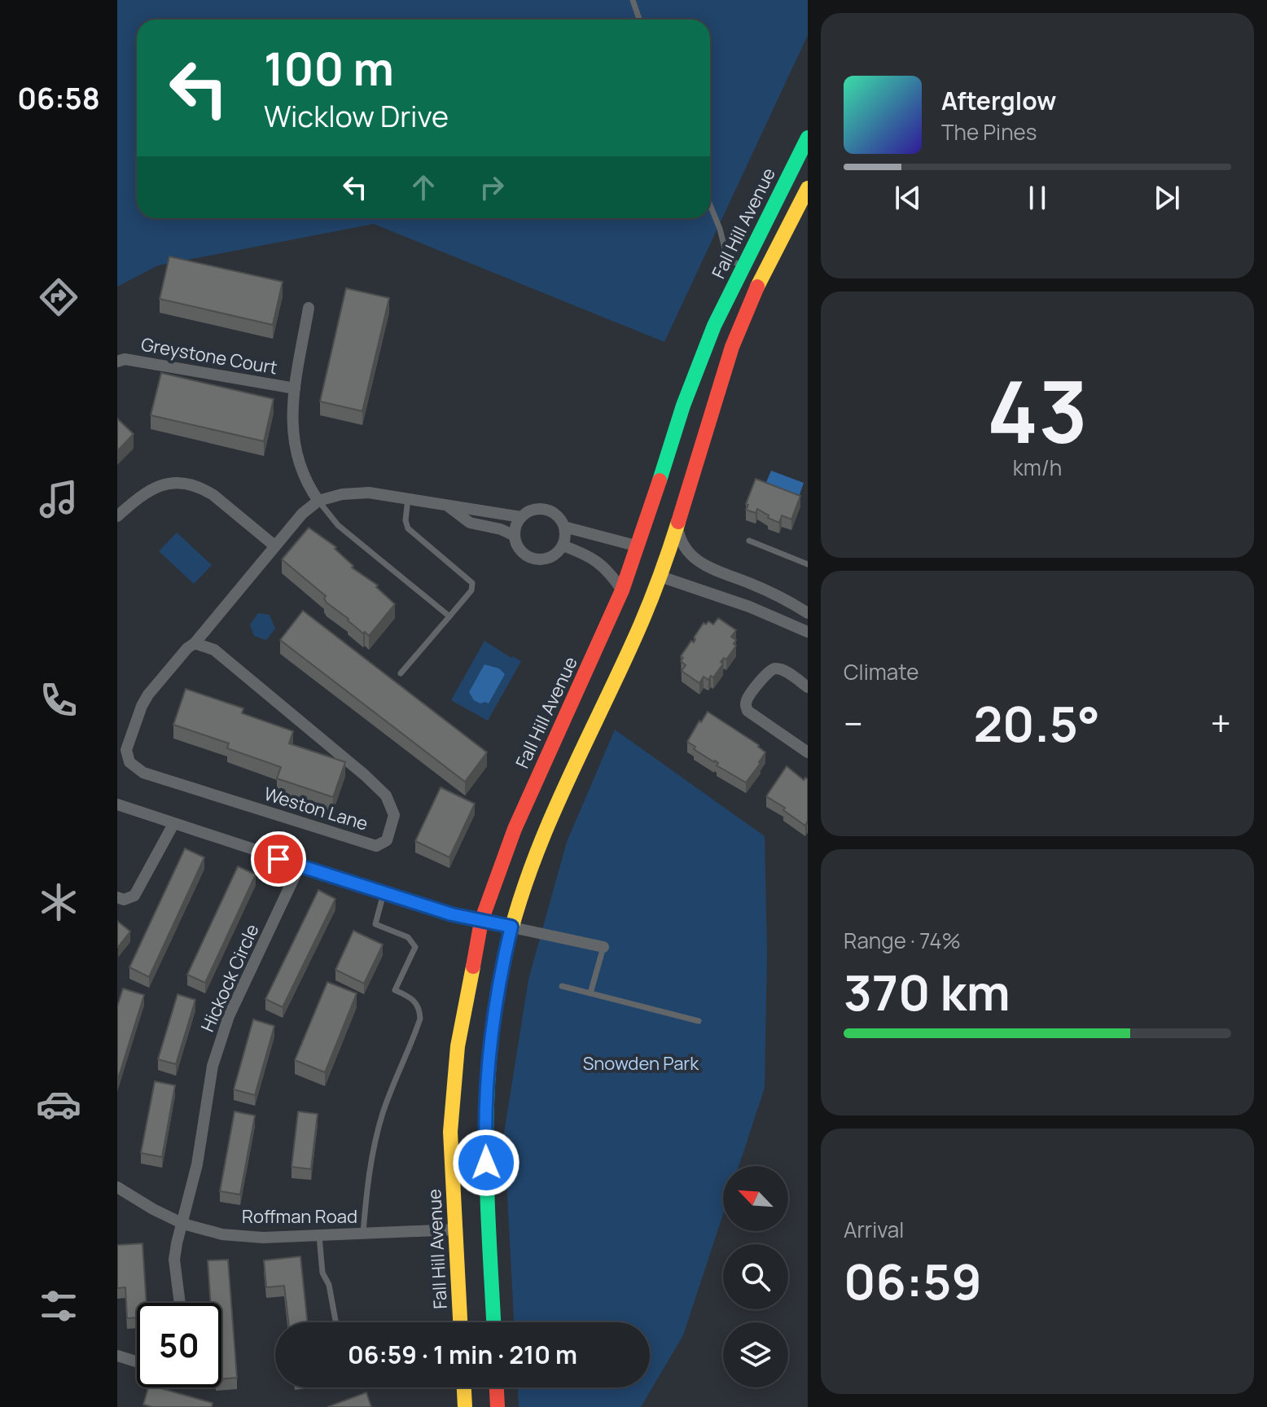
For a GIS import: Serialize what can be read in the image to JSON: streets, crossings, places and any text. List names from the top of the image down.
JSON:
{
  "streets": {
    "main road": ["Fall Hill Avenue"],
    "street": [
      "Greystone Court",
      "Weston Lane",
      "Hickock Circle",
      "Roffman Road"
    ]
  },
  "crossings": [
    ["Fall Hill Avenue", "Weston Lane"],
    ["Fall Hill Avenue", "Roffman Road"],
    ["Greystone Court", "Weston Lane"],
    ["Hickock Circle", "Roffman Road"]
  ],
  "parks": ["Snowden Park"],
  "north": "top left",
  "page": {
    "tabs": "06:58",
    "turn": ["100 m", "Wicklow Drive"],
    "song": ["Afterglow", "The Pines"],
    "tile": [
      ["43", "km/h"],
      "Climate",
      ["Range · 74%", "370 km"],
      ["Arrival", "06:59"]
    ],
    "heat": ["−", "20.5°", "+"],
    "limit": "50",
    "trip": "06:59 · 1 min · 210 m"
  }
}
